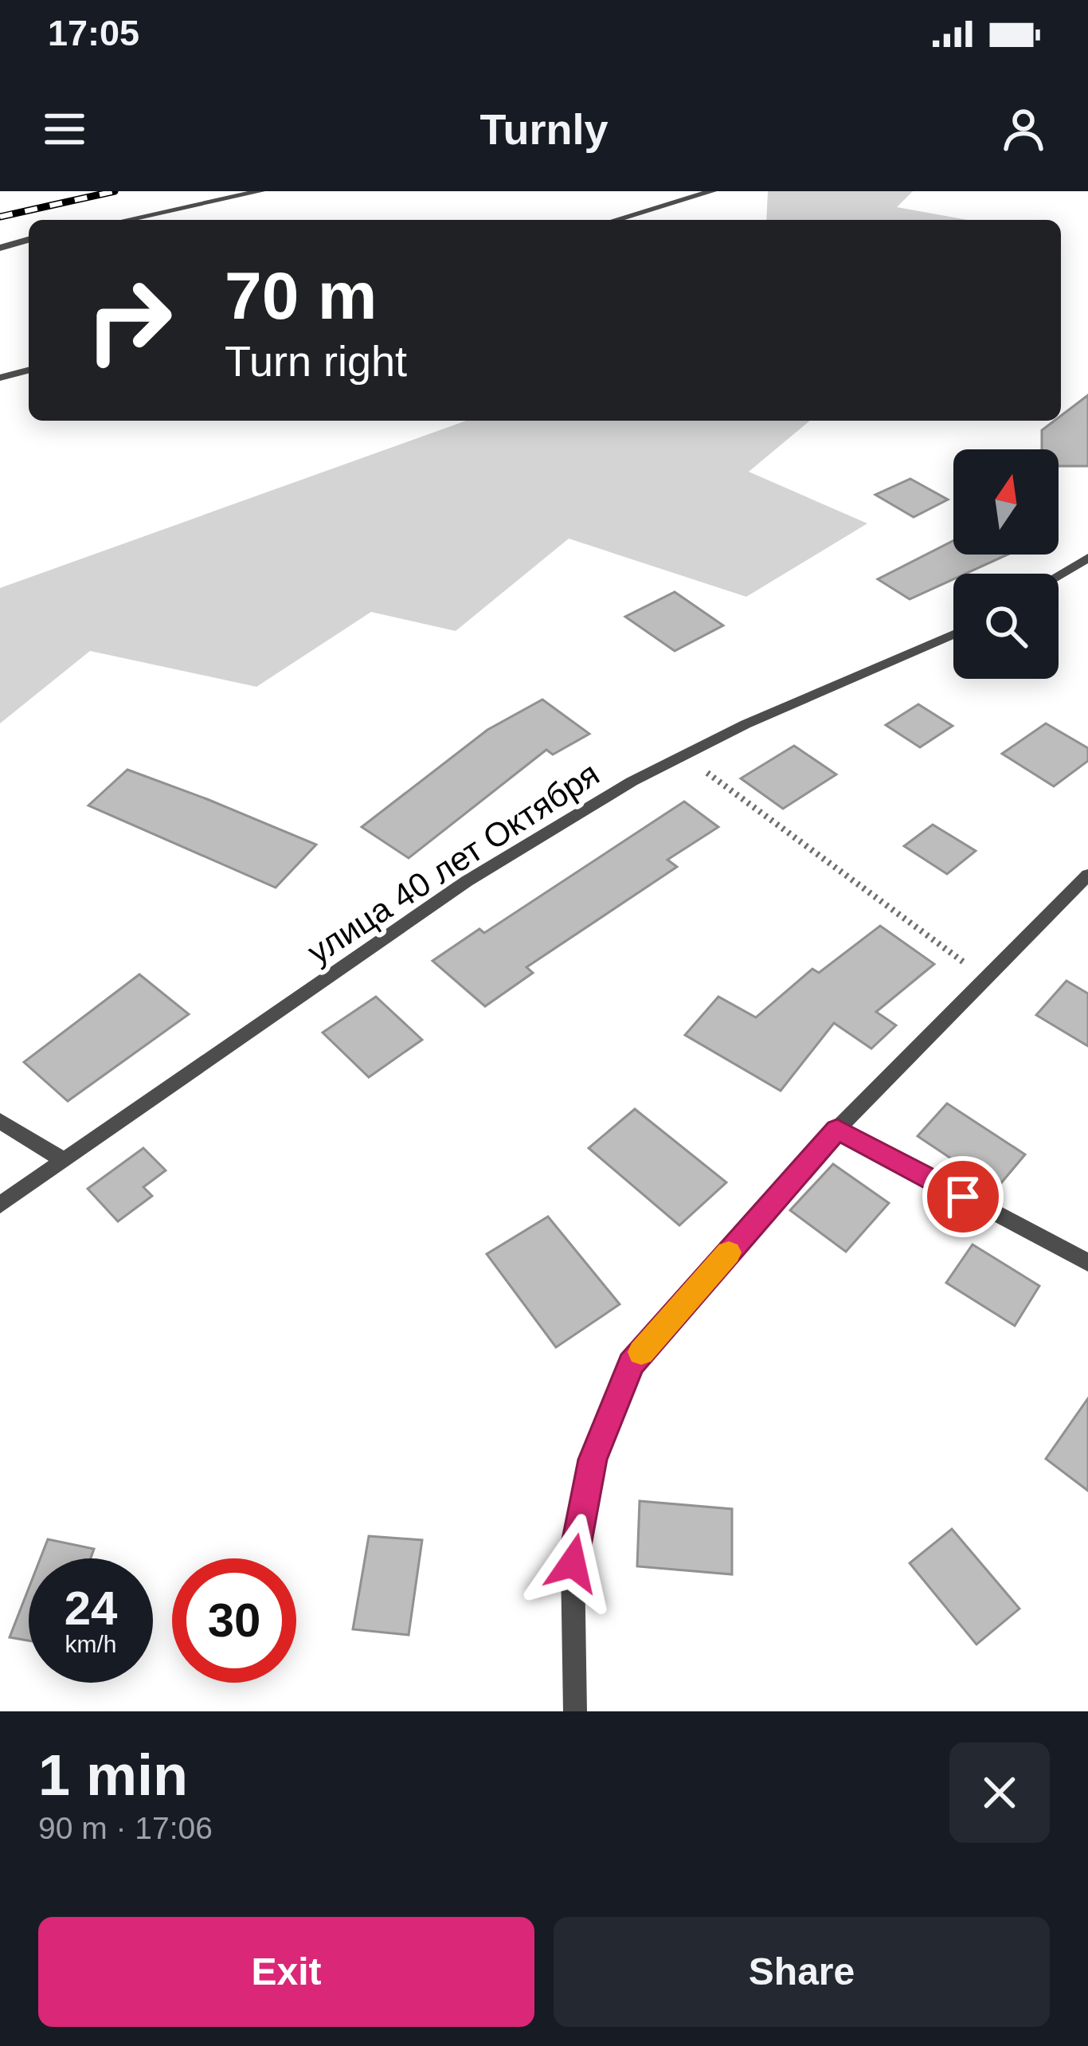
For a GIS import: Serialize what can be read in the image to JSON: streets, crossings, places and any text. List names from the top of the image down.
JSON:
{
  "streets": {
    "street": ["улица 40 лет Октября"]
  },
  "north": "top",
  "page": {
    "status": "17:05",
    "header": "Turnly",
    "turn": ["70 m", "Turn right"],
    "speed": "24 km/h",
    "limit": "30",
    "heading": ["1 min", "90 m · 17:06"],
    "buttons": ["Exit", "Share"]
  }
}
